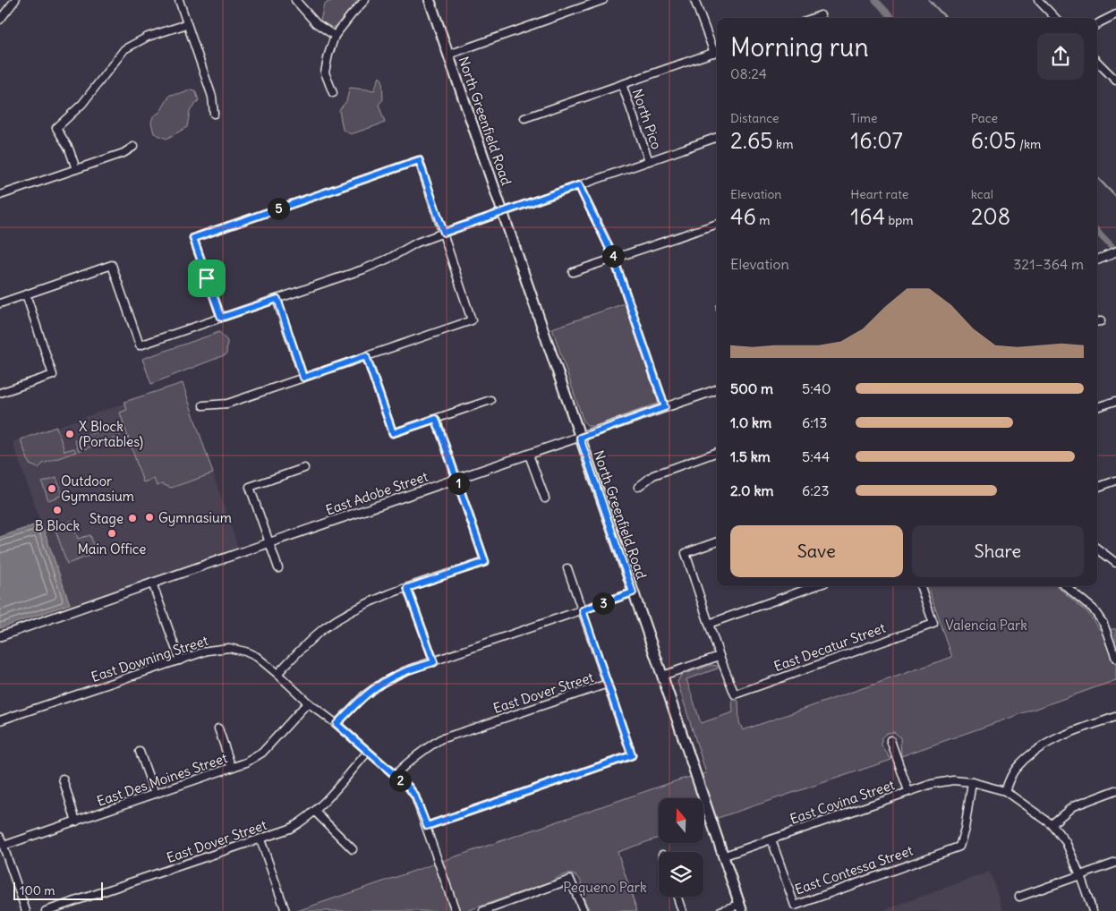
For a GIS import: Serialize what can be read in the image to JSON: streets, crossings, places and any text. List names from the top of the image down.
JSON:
{
  "streets": {
    "main road": ["North Greenfield Road"],
    "street": [
      "North Pico",
      "East Adobe Street",
      "East Decatur Street",
      "East Downing Street",
      "East Dover Street",
      "East Des Moines Street",
      "East Covina Street",
      "East Contessa Street"
    ]
  },
  "crossings": [
    ["North Greenfield Road", "East Adobe Street"],
    ["North Greenfield Road", "East Covina Street"],
    ["East Downing Street", "East Dover Street"],
    ["East Downing Street", "East Des Moines Street"],
    ["East Covina Street", "East Contessa Street"]
  ],
  "parks": ["Valencia Park", "Pequeno Park"],
  "places": [
    "X Block (Portables)",
    "Outdoor Gymnasium",
    "B Block",
    "Gymnasium",
    "Stage",
    "Main Office"
  ],
  "scale_bar": "100 m",
  "north": "top",
  "page": {
    "heading": ["Morning run", "08:24"],
    "stats": [
      ["Distance", "2.65 km"],
      ["Time", "16:07"],
      ["Pace", "6:05 /km"],
      ["Elevation", "46 m"],
      ["Heart rate", "164 bpm"],
      ["kcal", "208"]
    ],
    "pins": [
      "5",
      "4",
      "1",
      "3",
      "2"
    ],
    "chart": ["Elevation", "321–364 m"],
    "list": [
      {
        "name": "500 m",
        "note": "5:40"
      },
      {
        "name": "1.0 km",
        "note": "6:13"
      },
      {
        "name": "1.5 km",
        "note": "5:44"
      },
      {
        "name": "2.0 km",
        "note": "6:23"
      }
    ],
    "buttons": ["Save", "Share"],
    "scale": "100 m"
  }
}
